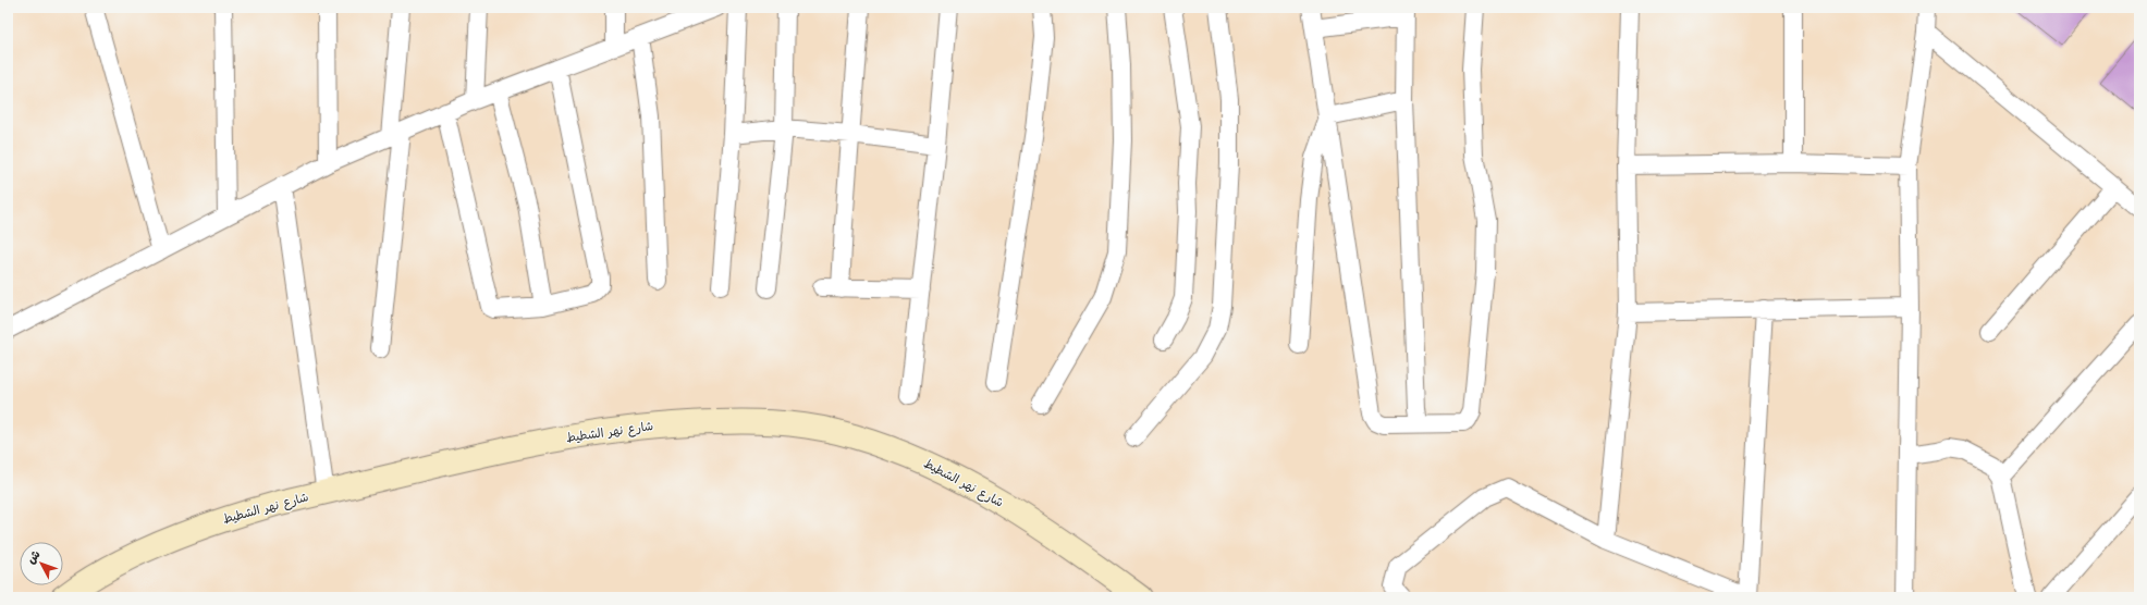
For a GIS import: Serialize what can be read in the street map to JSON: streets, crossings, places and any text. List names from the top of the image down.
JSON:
{
  "streets": {
    "main road": ["شارع نهر الشطيط"]
  },
  "north": "top left"
}
